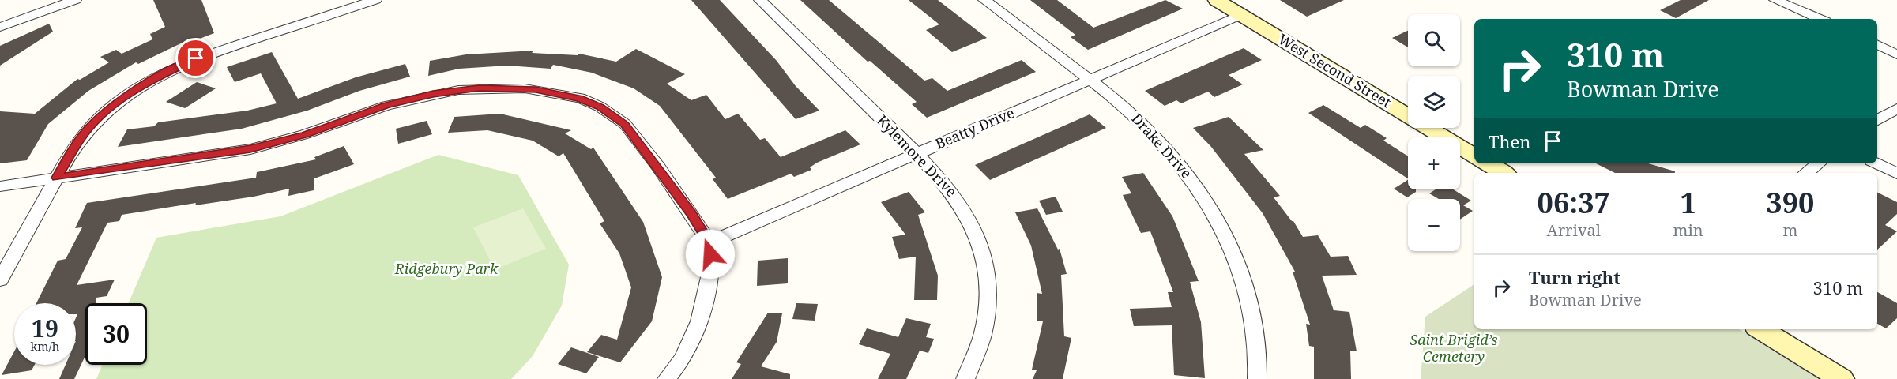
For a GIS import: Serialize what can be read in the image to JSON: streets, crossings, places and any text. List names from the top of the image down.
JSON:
{
  "streets": {
    "main road": ["West Second Street"],
    "street": ["Beatty Drive", "Drake Drive", "Kylemore Drive"]
  },
  "crossings": [
    ["West Second Street", "Beatty Drive"],
    ["Beatty Drive", "Drake Drive"],
    ["Beatty Drive", "Kylemore Drive"]
  ],
  "parks": ["Ridgebury Park", "Saint Brigid’s Cemetery"],
  "page": {
    "map_buttons": ["+", "−"],
    "turn": ["310 m", "Bowman Drive"],
    "then": "Then",
    "eta": [
      "06:37",
      "Arrival",
      "1",
      "min",
      "390",
      "m"
    ],
    "list": [
      {
        "name": "Turn right",
        "note": "Bowman Drive",
        "value": "310 m"
      }
    ],
    "speed": "19 km/h",
    "limit": "30"
  }
}
